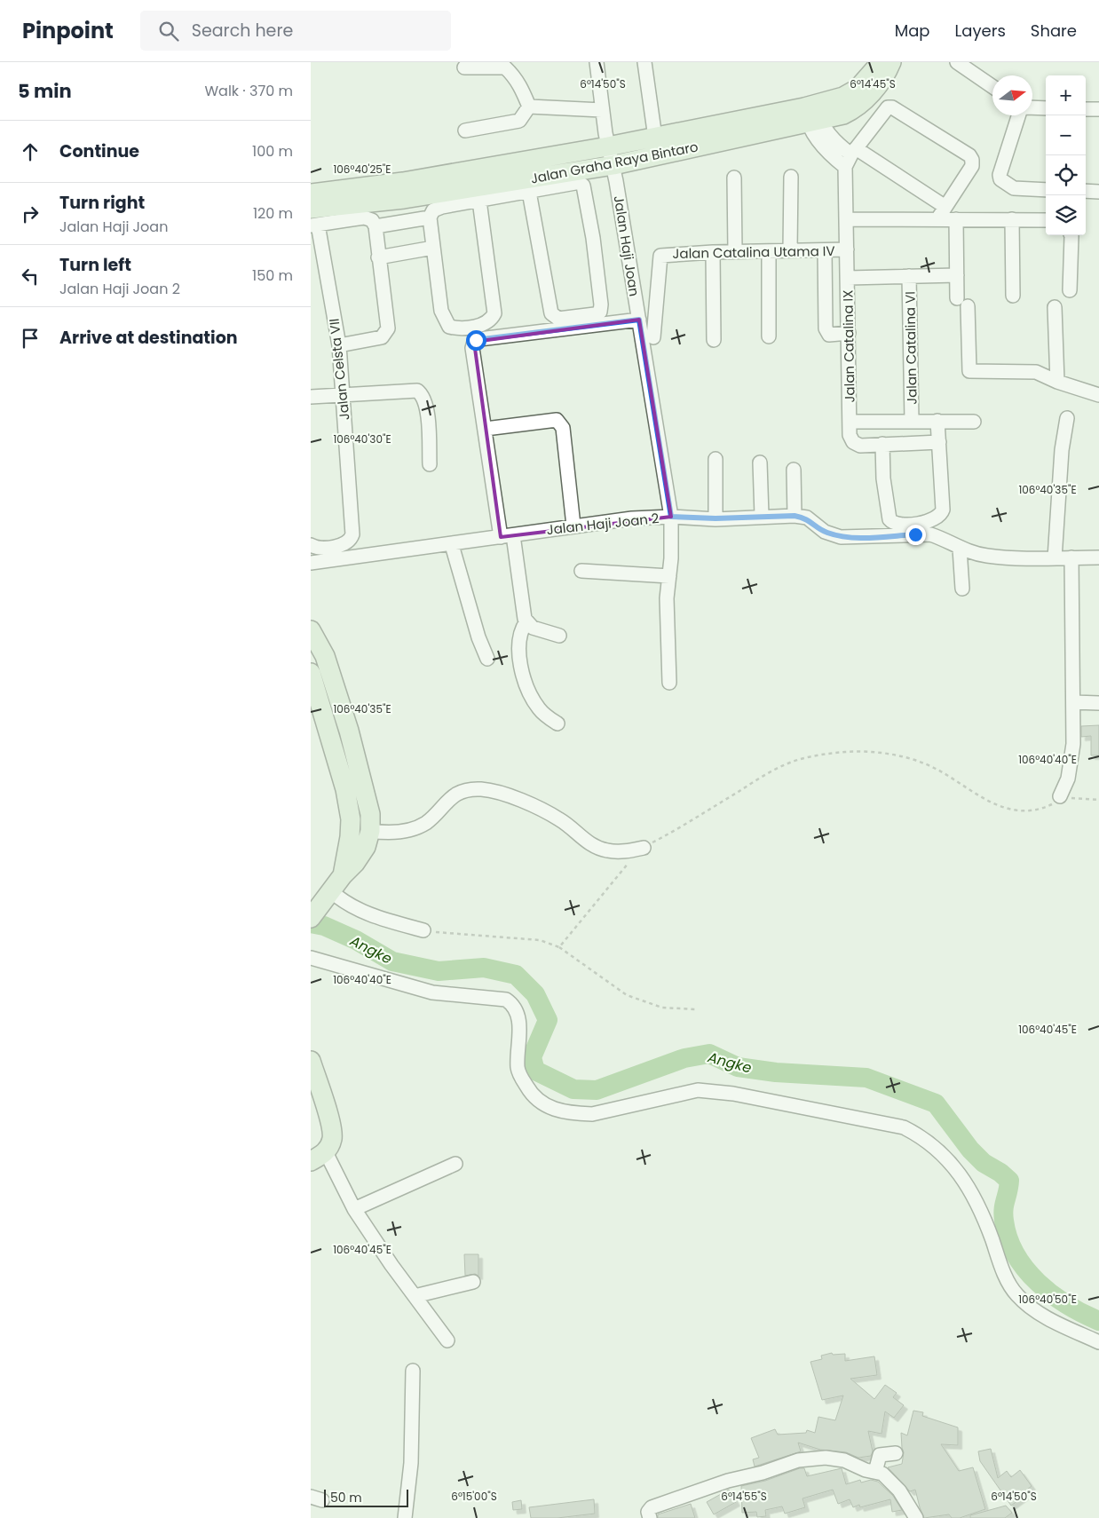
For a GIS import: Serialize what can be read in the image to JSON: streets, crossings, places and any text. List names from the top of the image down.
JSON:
{
  "streets": {
    "main road": ["Jalan Graha Raya Bintaro"],
    "street": [
      "Jalan Haji Joan",
      "Jalan Catalina Utama IV",
      "Jalan Catalina IX",
      "Jalan Catalina VI",
      "Jalan Celsta VII",
      "Jalan Haji Joan 2"
    ]
  },
  "crossings": [
    ["Jalan Graha Raya Bintaro", "Jalan Haji Joan"],
    ["Jalan Graha Raya Bintaro", "Jalan Celsta VII"],
    ["Jalan Haji Joan", "Jalan Haji Joan 2"],
    ["Jalan Catalina Utama IV", "Jalan Catalina IX"]
  ],
  "water": ["Angke"],
  "scale_bar": "50 m",
  "north": "right",
  "page": {
    "header": "Pinpoint",
    "search": "Search here",
    "nav": ["Map", "Layers", "Share"],
    "heading": ["5 min", "Walk · 370 m"],
    "map_buttons": ["+", "−"],
    "list": [
      ["Continue", "100 m"],
      ["Turn right", "Jalan Haji Joan", "120 m"],
      ["Turn left", "Jalan Haji Joan 2", "150 m"],
      "Arrive at destination"
    ],
    "scale": "50 m"
  },
  "coordinates": [
    "6°14'50\"S",
    "6°14'45\"S",
    "106°40'25\"E",
    "106°40'30\"E",
    "106°40'35\"E",
    "106°40'40\"E",
    "106°40'45\"E",
    "106°40'50\"E",
    "6°15'00\"S",
    "6°14'55\"S"
  ]
}
